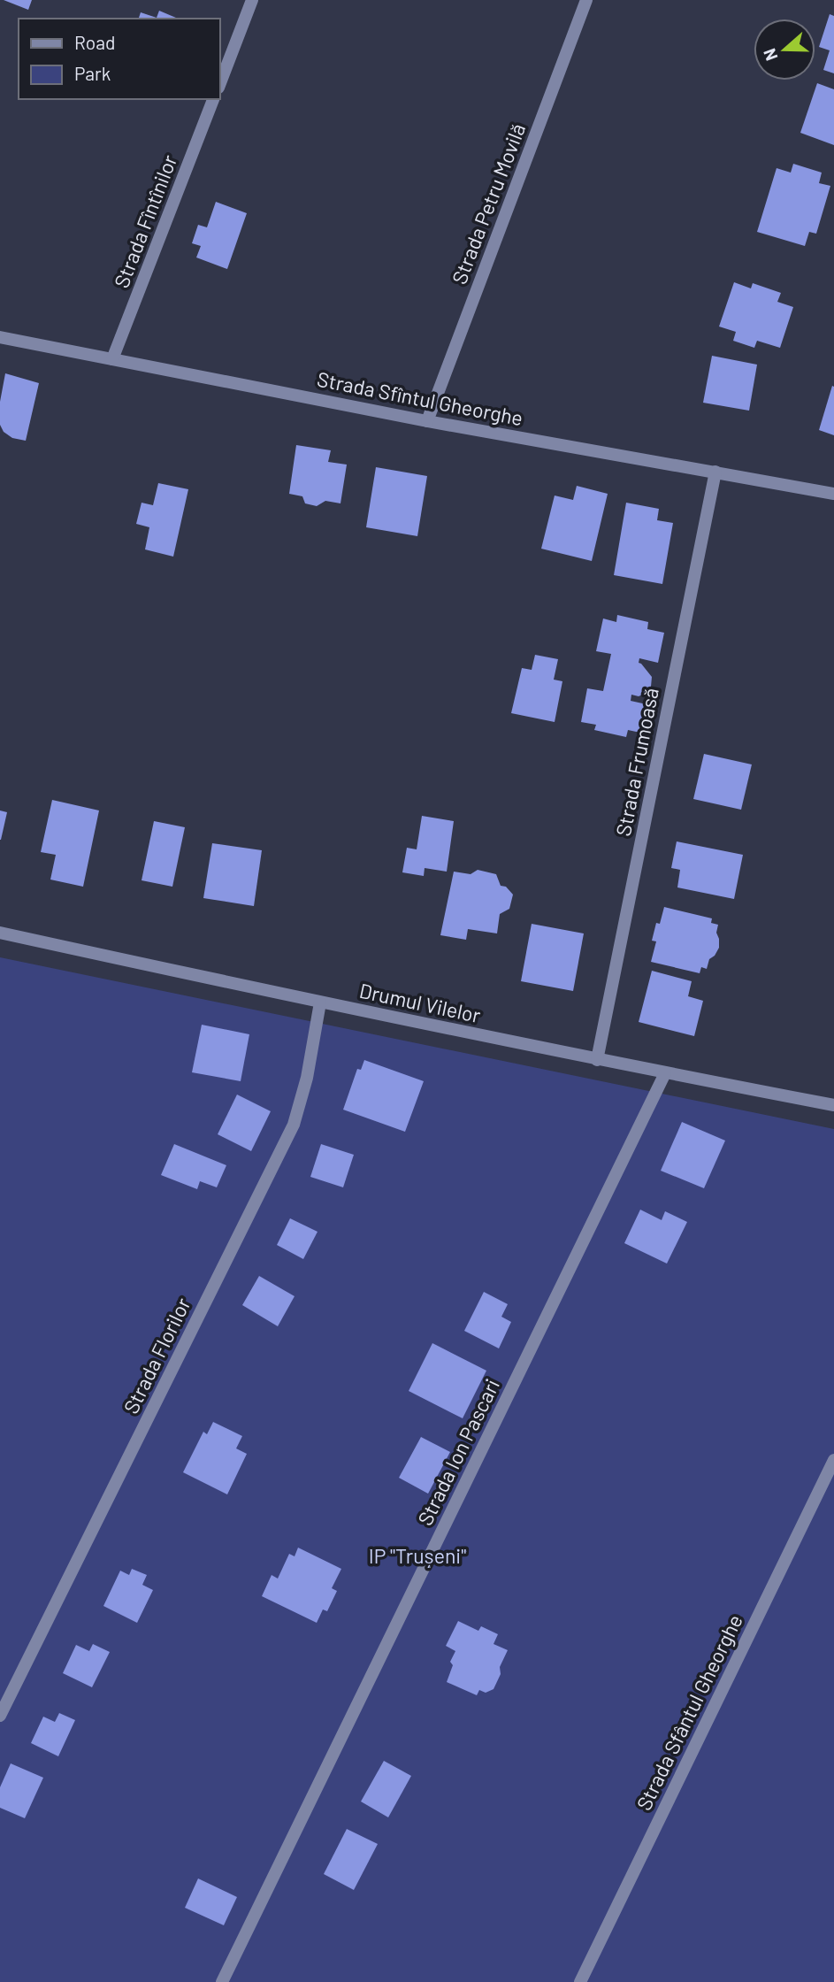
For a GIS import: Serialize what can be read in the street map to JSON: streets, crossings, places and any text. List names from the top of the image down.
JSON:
{
  "streets": {
    "street": [
      "Strada Petru Movilă",
      "Strada Fîntînilor",
      "Strada Sfîntul Gheorghe",
      "Strada Frumoasă",
      "Drumul Vilelor",
      "Strada Florilor",
      "Strada Ion Pascari",
      "Strada Sfântul Gheorghe"
    ]
  },
  "crossings": [
    ["Strada Petru Movilă", "Strada Sfîntul Gheorghe"],
    ["Strada Fîntînilor", "Strada Sfîntul Gheorghe"],
    ["Strada Sfîntul Gheorghe", "Strada Frumoasă"],
    ["Strada Frumoasă", "Drumul Vilelor"],
    ["Drumul Vilelor", "Strada Florilor"],
    ["Drumul Vilelor", "Strada Ion Pascari"]
  ],
  "parks": ["IP \"Trușeni\""],
  "legend": ["Road", "Park"],
  "north": "left"
}
